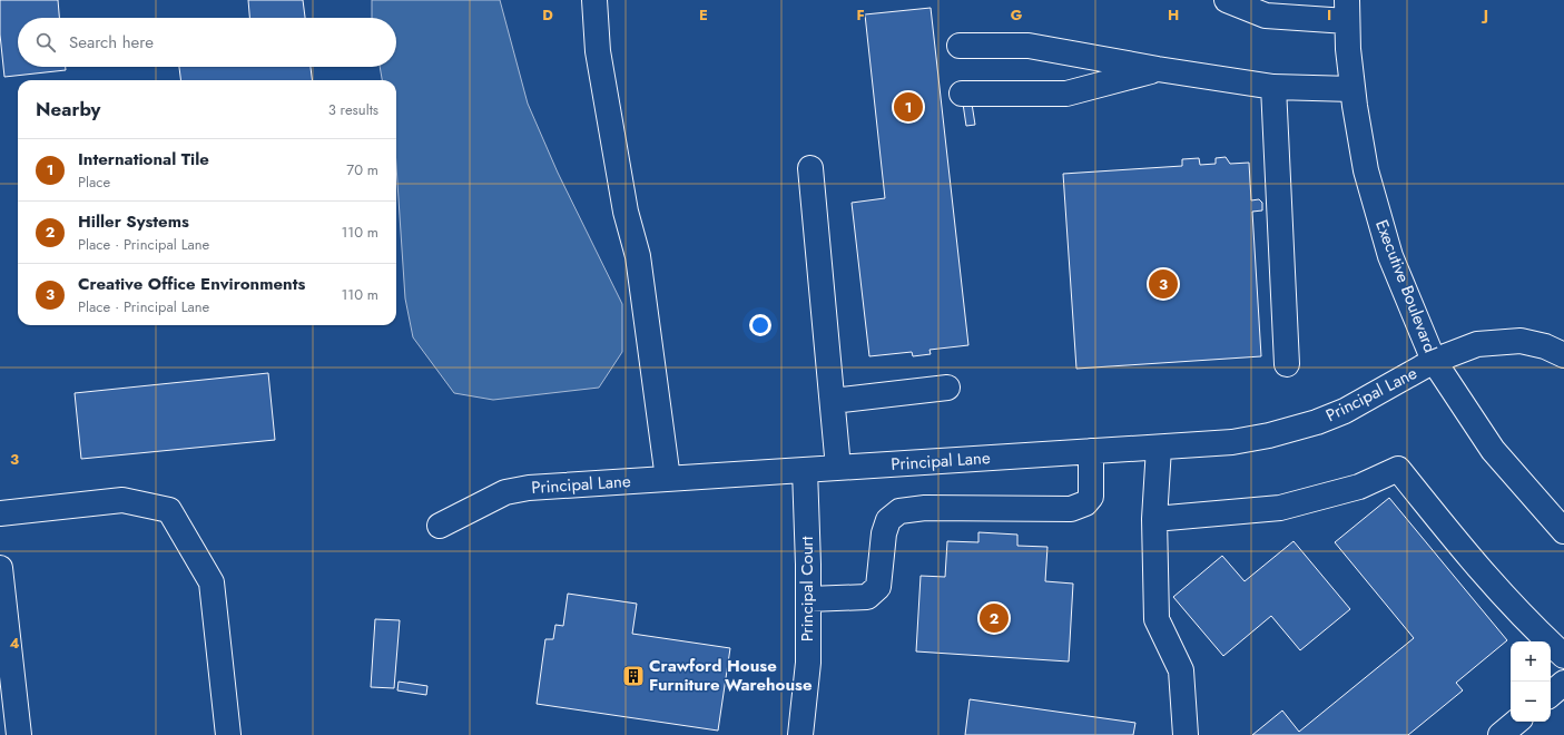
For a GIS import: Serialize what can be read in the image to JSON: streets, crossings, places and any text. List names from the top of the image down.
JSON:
{
  "streets": {
    "street": ["Executive Boulevard", "Principal Lane", "Principal Court"]
  },
  "crossings": [
    ["Executive Boulevard", "Principal Lane"],
    ["Principal Lane", "Principal Court"]
  ],
  "places": {
    "building": ["Crawford House Furniture Warehouse"]
  },
  "page": {
    "search": "Search here",
    "heading": ["Nearby", "3 results"],
    "pins": ["1", "3", "2"],
    "list": [
      {
        "mark": "1",
        "name": "International Tile",
        "note": "Place",
        "value": "70 m"
      },
      {
        "mark": "2",
        "name": "Hiller Systems",
        "note": "Place · Principal Lane",
        "value": "110 m"
      },
      {
        "mark": "3",
        "name": "Creative Office Environments",
        "note": "Place · Principal Lane",
        "value": "110 m"
      }
    ],
    "map_buttons": ["+", "−"]
  },
  "grid": {
    "columns": [
      "D",
      "E",
      "F",
      "G",
      "H",
      "I",
      "J"
    ],
    "rows": ["3", "4"]
  }
}
